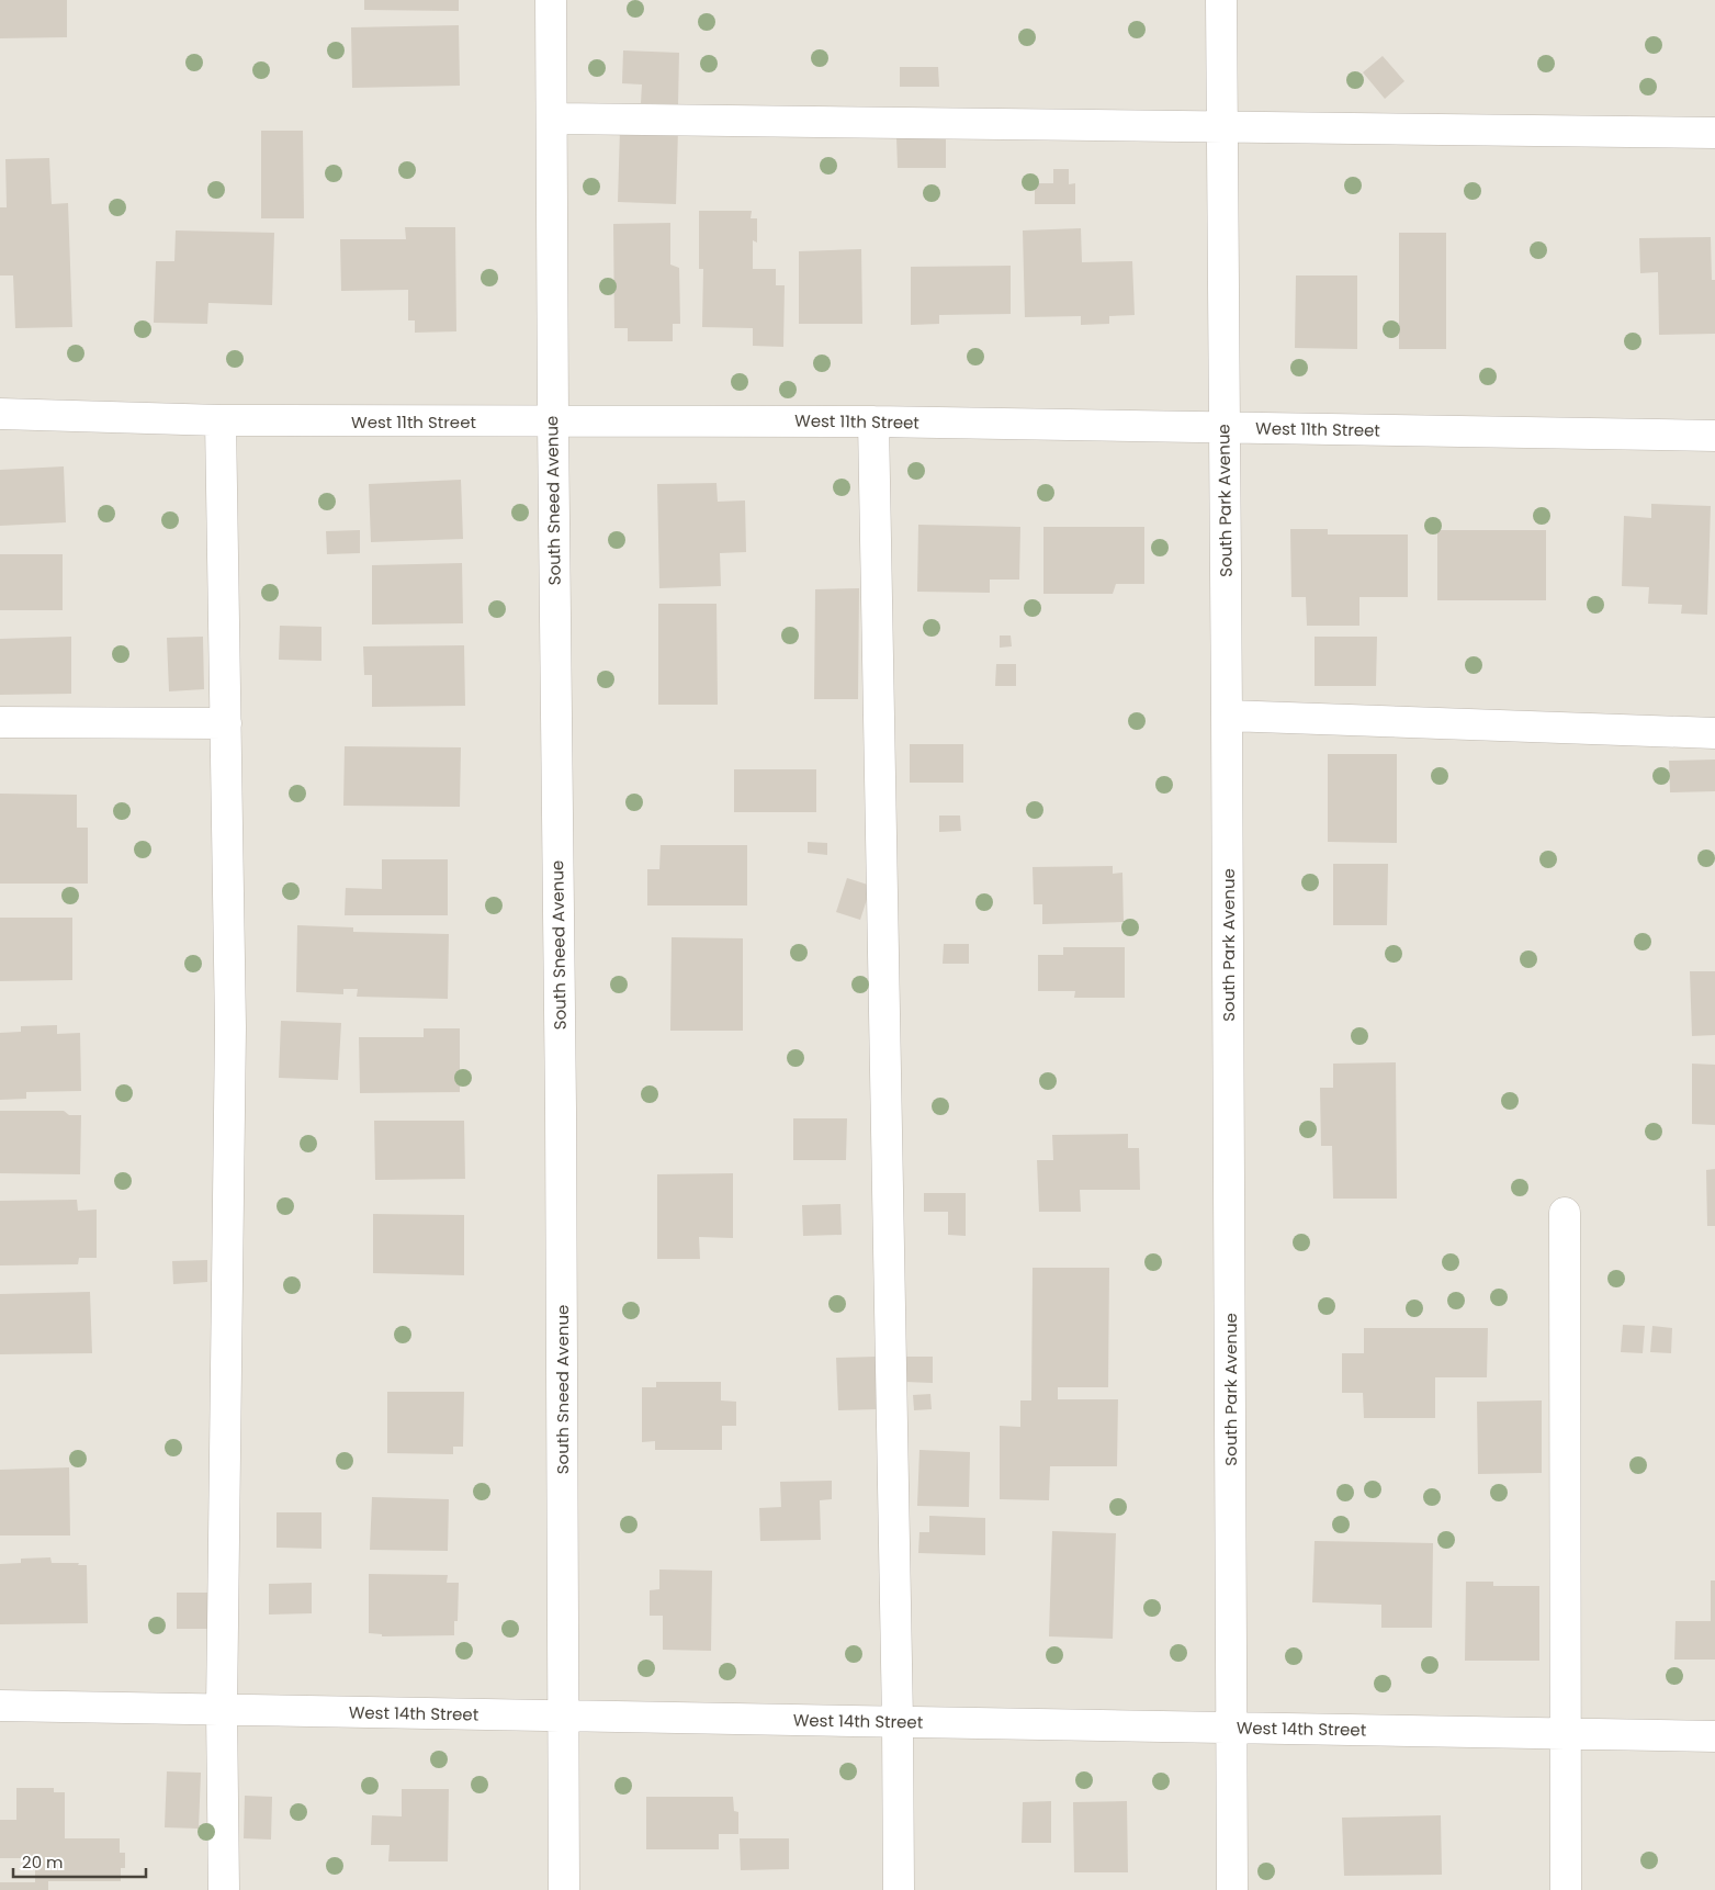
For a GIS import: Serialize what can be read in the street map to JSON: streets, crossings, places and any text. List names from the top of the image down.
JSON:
{
  "streets": {
    "street": [
      "West 11th Street",
      "South Sneed Avenue",
      "South Park Avenue",
      "West 14th Street"
    ]
  },
  "crossings": [
    ["West 11th Street", "South Sneed Avenue"],
    ["West 11th Street", "South Park Avenue"],
    ["South Sneed Avenue", "West 14th Street"],
    ["South Park Avenue", "West 14th Street"]
  ],
  "scale_bar": "20 m"
}
